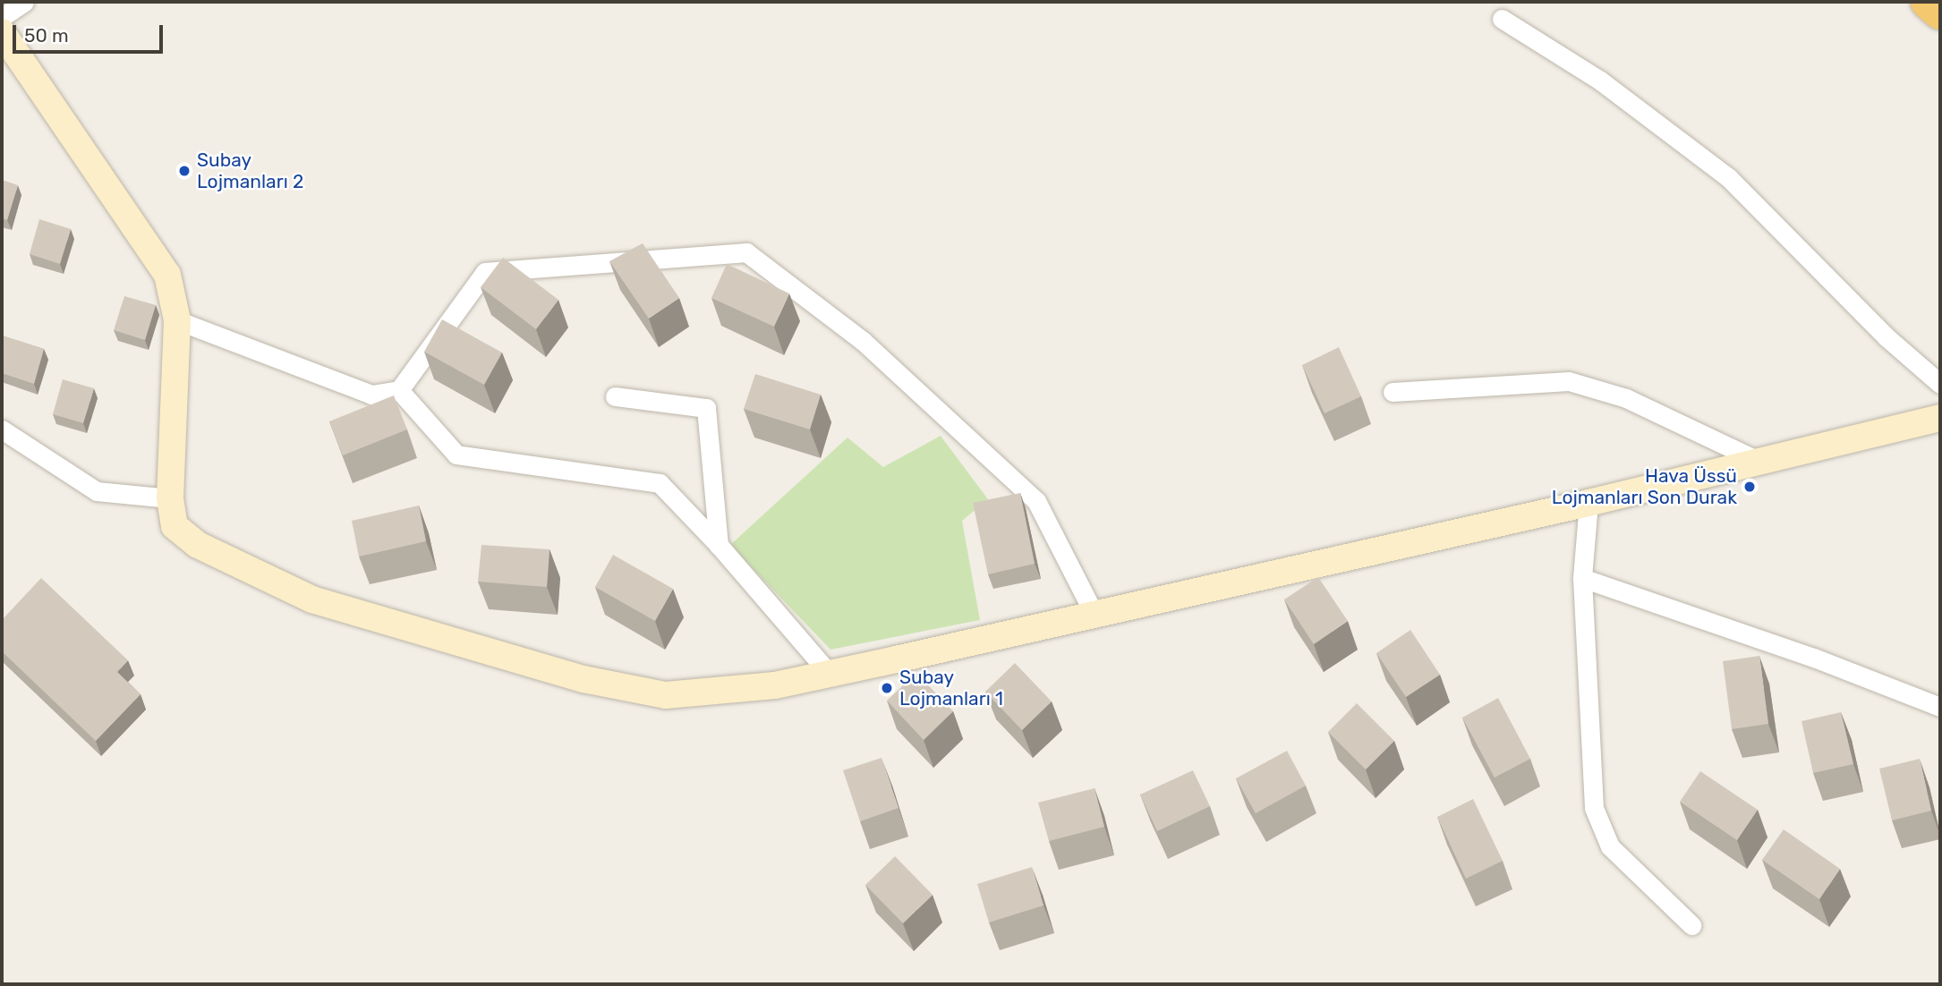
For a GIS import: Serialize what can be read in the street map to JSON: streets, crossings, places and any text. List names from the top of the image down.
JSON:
{
  "places": ["Subay Lojmanları 2", "Hava Üssü Lojmanları Son Durak", "Subay Lojmanları 1"],
  "scale_bar": "50 m"
}
